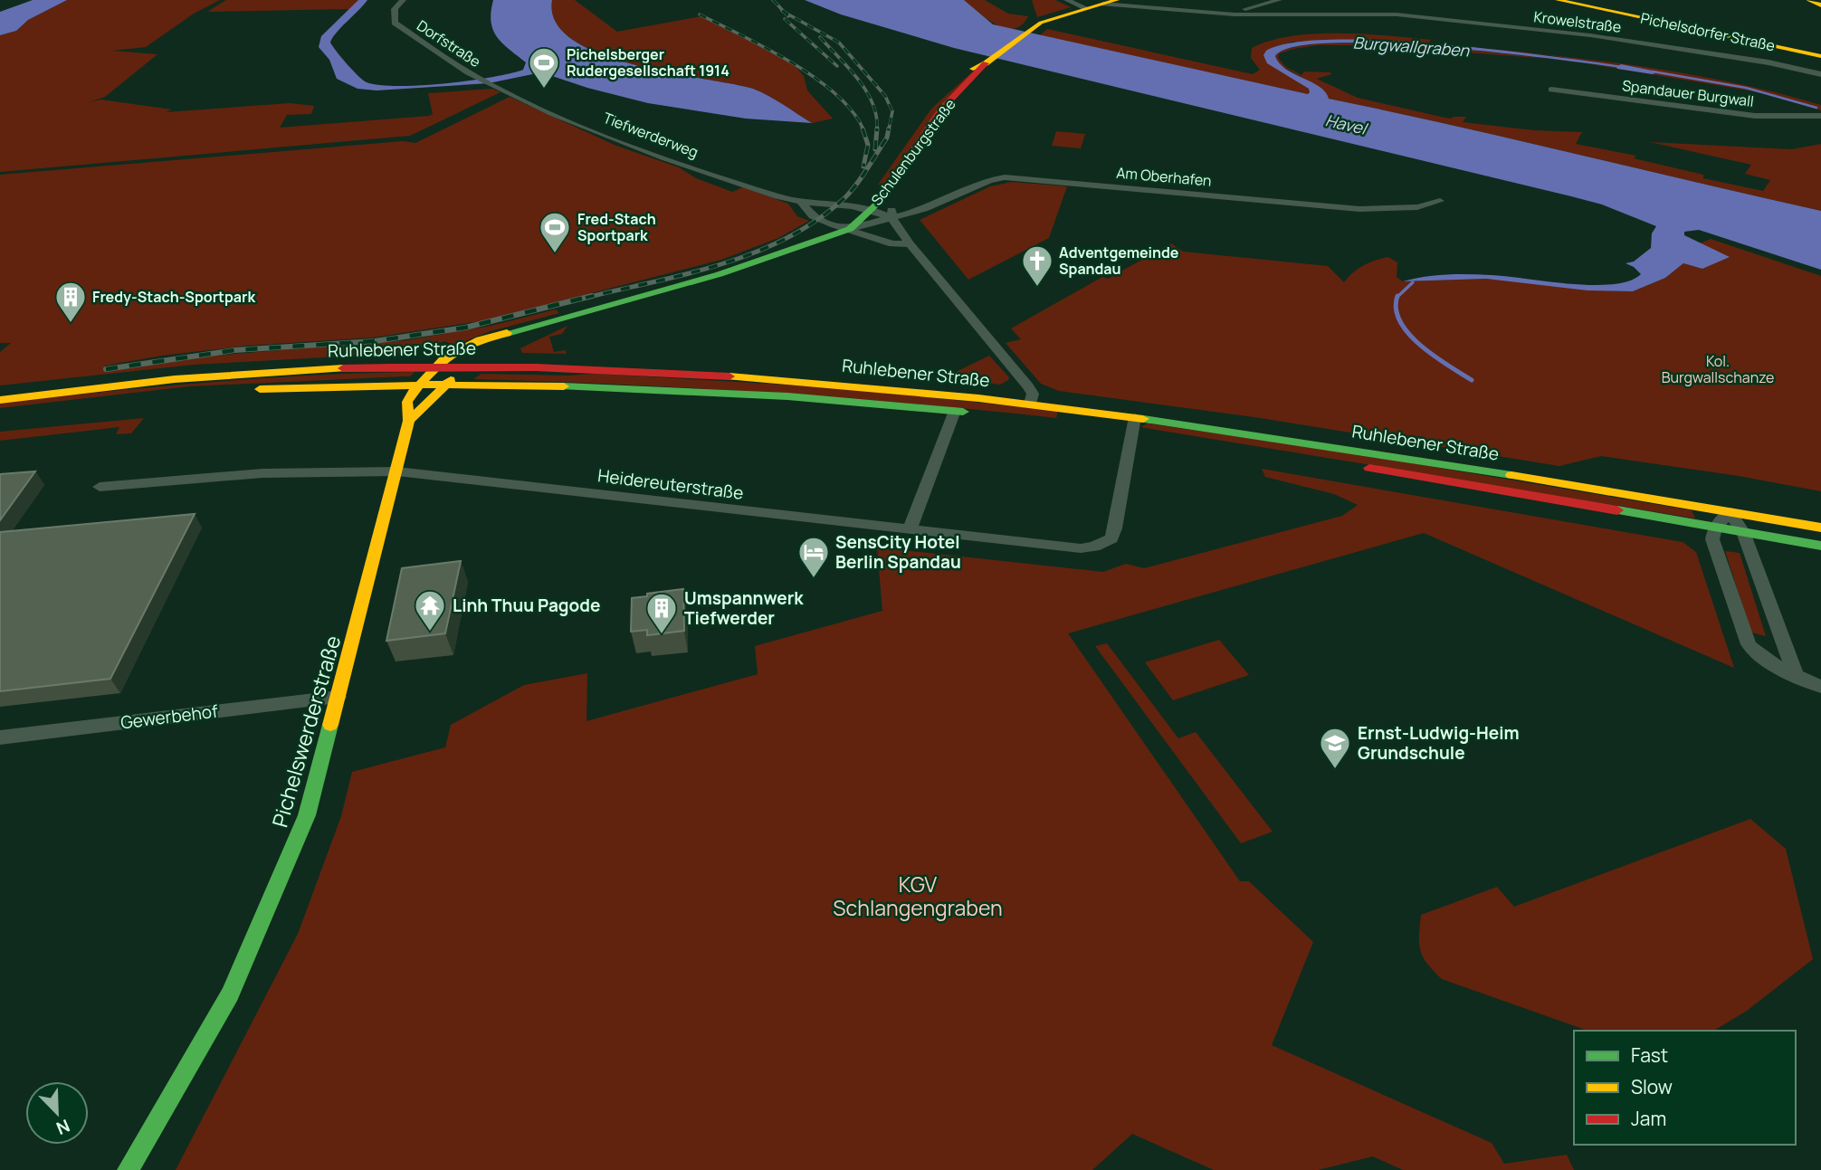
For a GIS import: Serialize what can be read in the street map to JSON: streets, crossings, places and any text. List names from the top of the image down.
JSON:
{
  "streets": {
    "main road": [
      "Pichelsdorfer Straße",
      "Schulenburgstraße",
      "Ruhlebener Straße",
      "Pichelswerderstraße"
    ],
    "street": [
      "Krowelstraße",
      "Dorfstraße",
      "Spandauer Burgwall",
      "Tiefwerderweg",
      "Am Oberhafen",
      "Heidereuterstraße",
      "Gewerbehof"
    ]
  },
  "crossings": [
    ["Krowelstraße", "Schulenburgstraße"],
    ["Dorfstraße", "Tiefwerderweg"],
    ["Tiefwerderweg", "Schulenburgstraße"],
    ["Tiefwerderweg", "Am Oberhafen"],
    ["Schulenburgstraße", "Ruhlebener Straße"],
    ["Schulenburgstraße", "Pichelswerderstraße"],
    ["Ruhlebener Straße", "Heidereuterstraße"],
    ["Ruhlebener Straße", "Pichelswerderstraße"],
    ["Heidereuterstraße", "Pichelswerderstraße"],
    ["Gewerbehof", "Pichelswerderstraße"]
  ],
  "water": ["Burgwallgraben", "Havel"],
  "parks": ["Kol. Burgwallschanze", "KGV Schlangengraben"],
  "places": {
    "sports": ["Pichelsberger Rudergesellschaft 1914", "Fred-Stach Sportpark"],
    "church": ["Adventgemeinde Spandau"],
    "building": ["Fredy-Stach-Sportpark", "Umspannwerk Tiefwerder"],
    "hotel": ["SensCity Hotel Berlin Spandau"],
    "temple": ["Linh Thuu Pagode"],
    "school or university": ["Ernst-Ludwig-Heim Grundschule"]
  },
  "legend": ["Fast", "Slow", "Jam"],
  "north": "bottom right"
}
